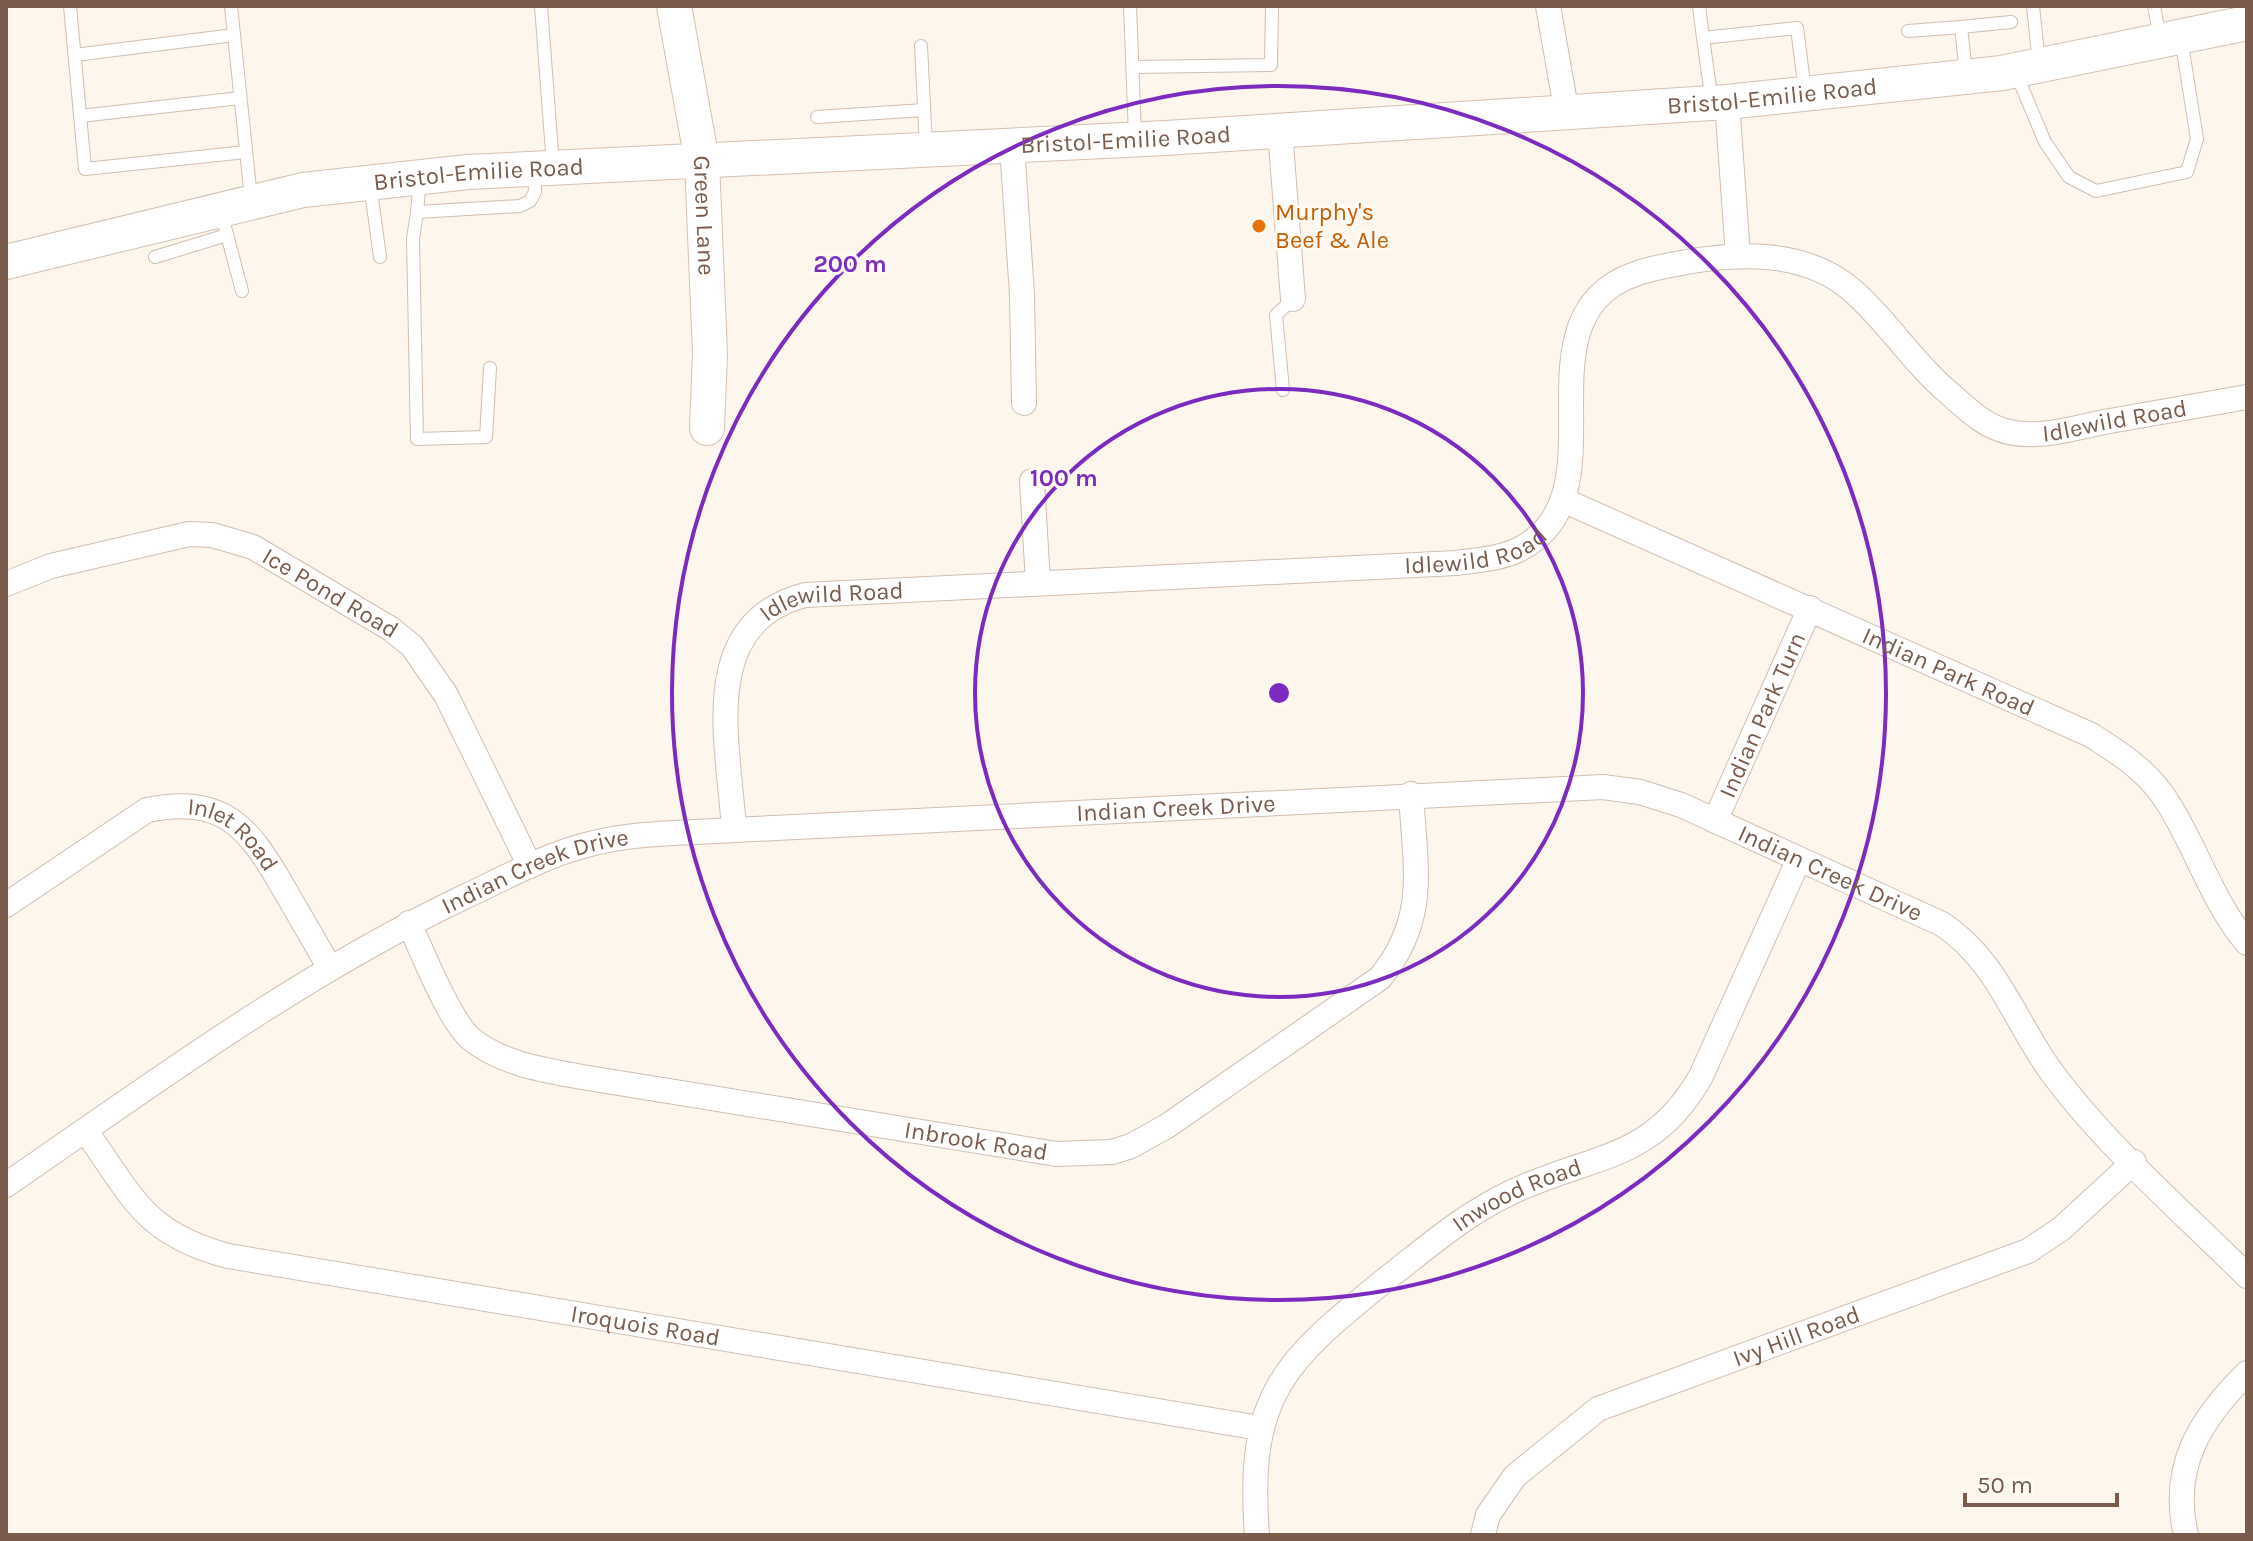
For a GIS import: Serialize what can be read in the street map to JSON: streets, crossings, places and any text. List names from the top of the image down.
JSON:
{
  "streets": {
    "street": [
      "Bristol-Emilie Road",
      "Green Lane",
      "Idlewild Road",
      "Ice Pond Road",
      "Indian Park Road",
      "Indian Park Turn",
      "Indian Creek Drive",
      "Inlet Road",
      "Inbrook Road",
      "Inwood Road",
      "Iroquois Road",
      "Ivy Hill Road"
    ]
  },
  "crossings": [
    ["Bristol-Emilie Road", "Green Lane"],
    ["Idlewild Road", "Indian Park Road"],
    ["Idlewild Road", "Indian Creek Drive"],
    ["Ice Pond Road", "Indian Creek Drive"],
    ["Indian Park Road", "Indian Park Turn"],
    ["Indian Park Turn", "Indian Creek Drive"],
    ["Indian Creek Drive", "Inlet Road"],
    ["Indian Creek Drive", "Inbrook Road"],
    ["Indian Creek Drive", "Inwood Road"],
    ["Indian Creek Drive", "Iroquois Road"],
    ["Indian Creek Drive", "Ivy Hill Road"],
    ["Inwood Road", "Iroquois Road"]
  ],
  "places": ["Murphy's Beef & Ale"],
  "scale_bar": "50 m",
  "rings": ["200 m", "100 m"]
}
